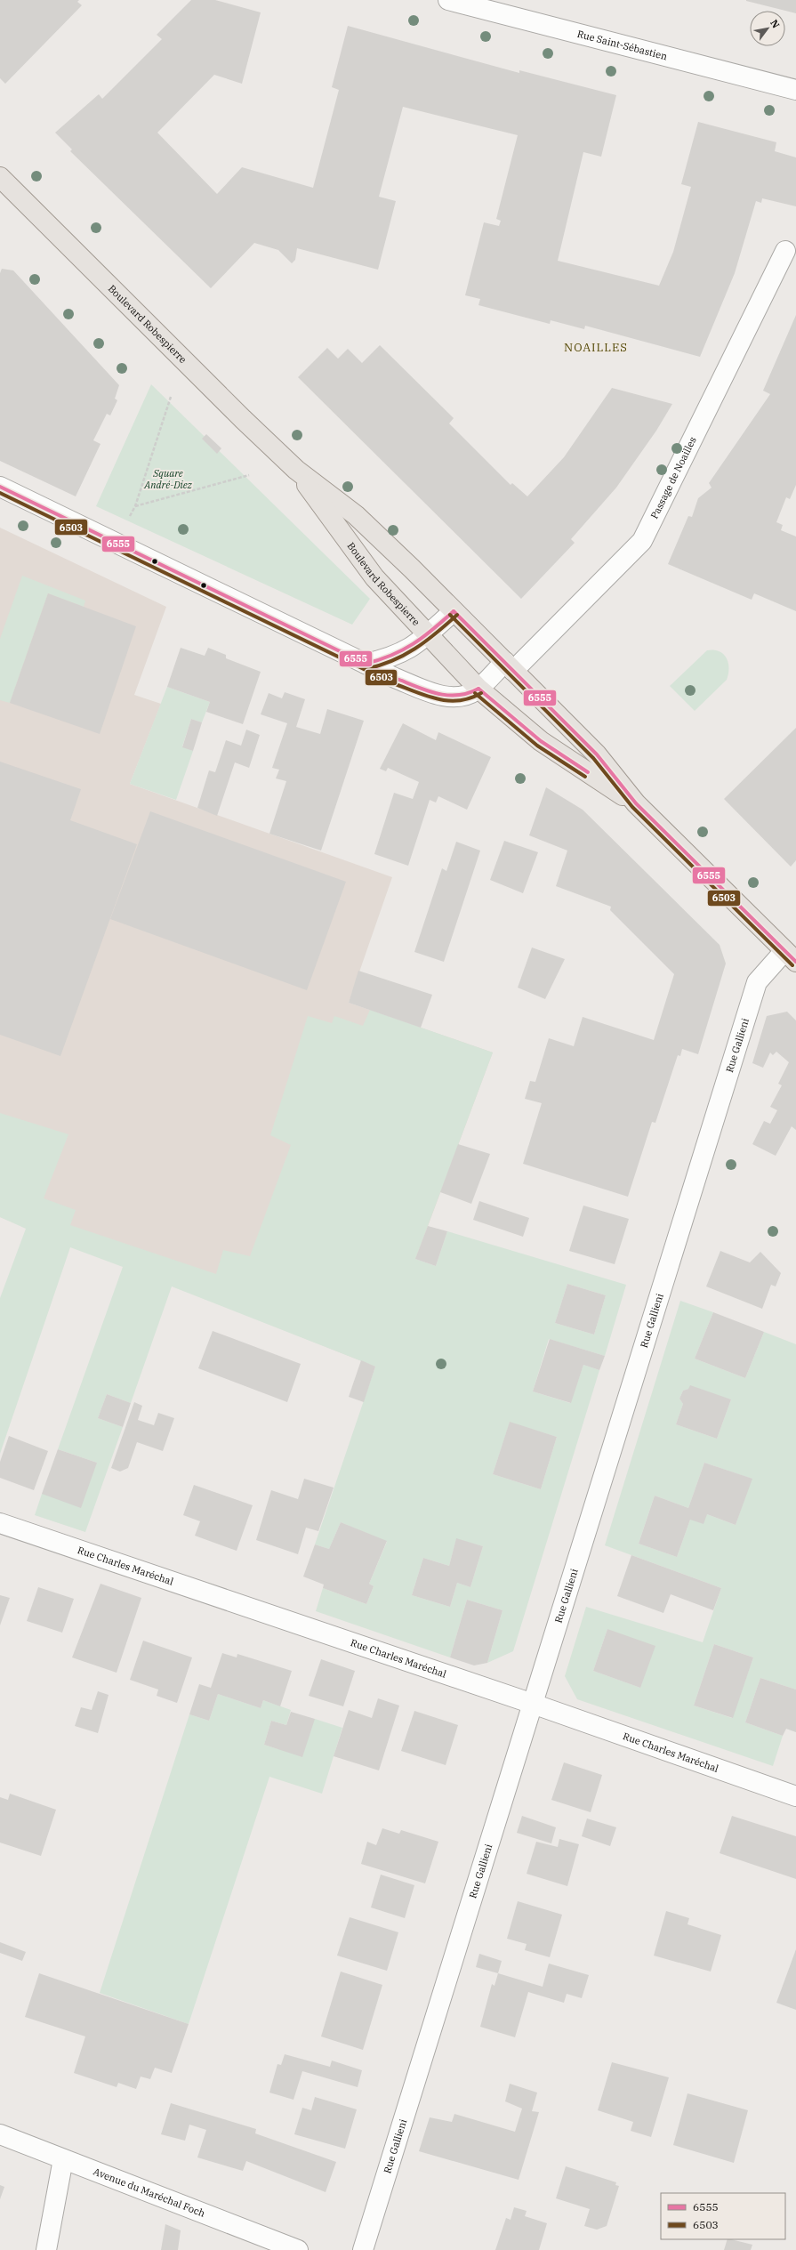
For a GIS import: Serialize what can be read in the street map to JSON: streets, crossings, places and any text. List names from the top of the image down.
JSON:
{
  "streets": {
    "main road": ["Boulevard Robespierre"],
    "street": [
      "Rue Saint-Sébastien",
      "Passage de Noailles",
      "Rue Gallieni",
      "Rue Charles Maréchal",
      "Avenue du Maréchal Foch"
    ]
  },
  "crossings": [
    ["Boulevard Robespierre", "Passage de Noailles"],
    ["Boulevard Robespierre", "Rue Gallieni"],
    ["Rue Gallieni", "Rue Charles Maréchal"]
  ],
  "districts": ["NOAILLES"],
  "parks": ["Square André-Diez"],
  "lines": ["transit line 6555", "transit line 6503"],
  "legend": ["6555", "6503"],
  "north": "top right"
}
